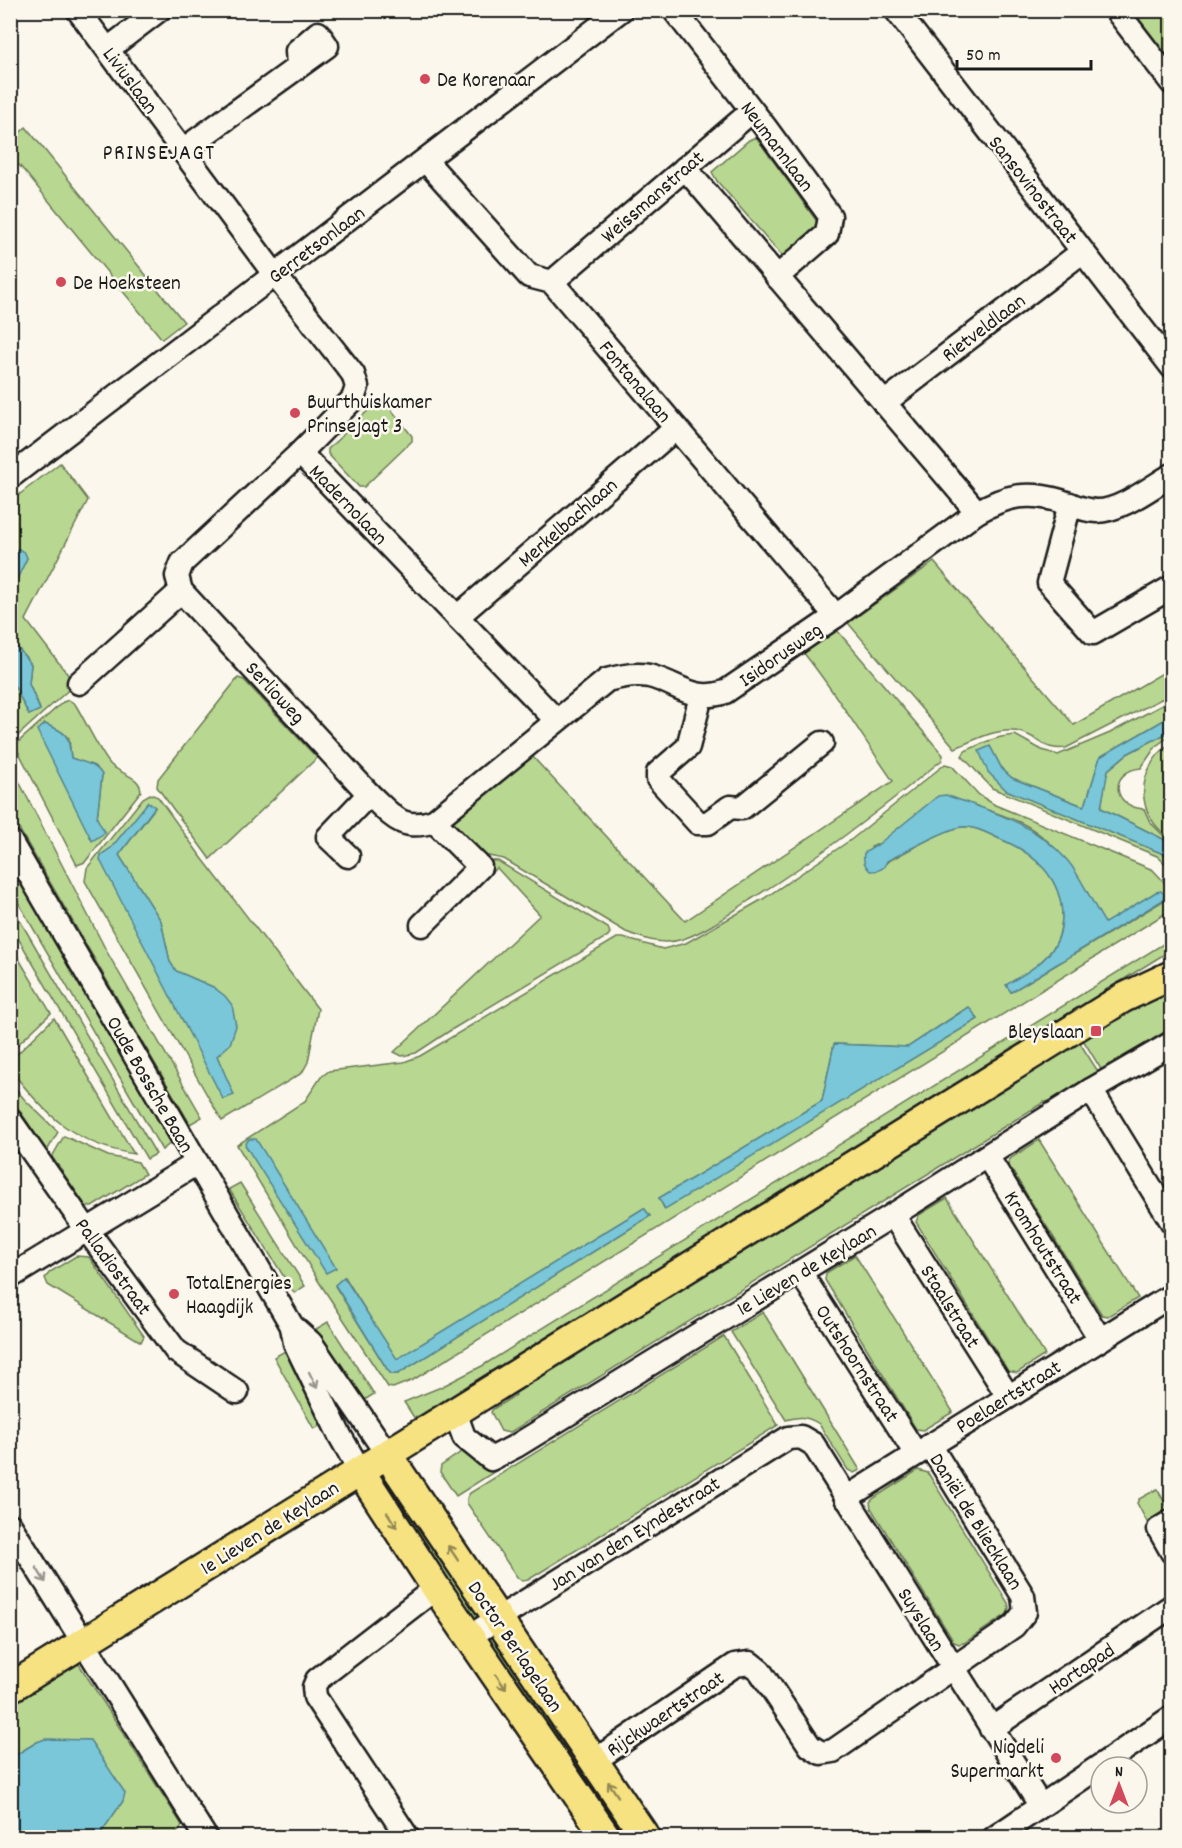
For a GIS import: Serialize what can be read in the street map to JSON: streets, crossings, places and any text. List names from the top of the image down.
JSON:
{
  "streets": {
    "main road": ["1e Lieven de Keylaan", "Doctor Berlagelaan"],
    "street": [
      "Liviuslaan",
      "Neumannlaan",
      "Sansovinostraat",
      "Weissmanstraat",
      "Gerretsonlaan",
      "Rietveldlaan",
      "Fontanalaan",
      "Madernolaan",
      "Merkelbachlaan",
      "Isidorusweg",
      "Serlioweg",
      "Oude Bossche Baan",
      "Kromhoutstraat",
      "Palladiostraat",
      "Staalstraat",
      "Outshoornstraat",
      "Poelaertstraat",
      "Daniël de Bliecklaan",
      "Jan van den Eyndestraat",
      "Suyslaan",
      "Hortapad",
      "Rijckwaertstraat"
    ]
  },
  "crossings": [
    ["Liviuslaan", "Gerretsonlaan"],
    ["Liviuslaan", "Madernolaan"],
    ["Neumannlaan", "Weissmanstraat"],
    ["Sansovinostraat", "Rietveldlaan"],
    ["Weissmanstraat", "Fontanalaan"],
    ["Gerretsonlaan", "Fontanalaan"],
    ["Gerretsonlaan", "Madernolaan"],
    ["Fontanalaan", "Merkelbachlaan"],
    ["Fontanalaan", "Isidorusweg"],
    ["Madernolaan", "Merkelbachlaan"],
    ["Oude Bossche Baan", "1e Lieven de Keylaan"],
    ["Oude Bossche Baan", "Doctor Berlagelaan"],
    ["Kromhoutstraat", "1e Lieven de Keylaan"],
    ["Kromhoutstraat", "Poelaertstraat"],
    ["1e Lieven de Keylaan", "Staalstraat"],
    ["1e Lieven de Keylaan", "Outshoornstraat"],
    ["1e Lieven de Keylaan", "Doctor Berlagelaan"],
    ["Staalstraat", "Poelaertstraat"],
    ["Outshoornstraat", "Poelaertstraat"],
    ["Outshoornstraat", "Daniël de Bliecklaan"],
    ["Poelaertstraat", "Daniël de Bliecklaan"],
    ["Poelaertstraat", "Suyslaan"],
    ["Daniël de Bliecklaan", "Suyslaan"],
    ["Daniël de Bliecklaan", "Rijckwaertstraat"],
    ["Jan van den Eyndestraat", "Suyslaan"],
    ["Jan van den Eyndestraat", "Doctor Berlagelaan"],
    ["Suyslaan", "Hortapad"],
    ["Suyslaan", "Rijckwaertstraat"],
    ["Doctor Berlagelaan", "Rijckwaertstraat"]
  ],
  "districts": ["PRINSEJAGT"],
  "places": {
    "other": [
      "De Korenaar",
      "De Hoeksteen",
      "Buurthuiskamer Prinsejagt 3",
      "TotalEnergies Haagdijk",
      "Nigdeli Supermarkt"
    ],
    "transit": ["Bleyslaan"]
  },
  "scale_bar": "50 m",
  "north": "top"
}
